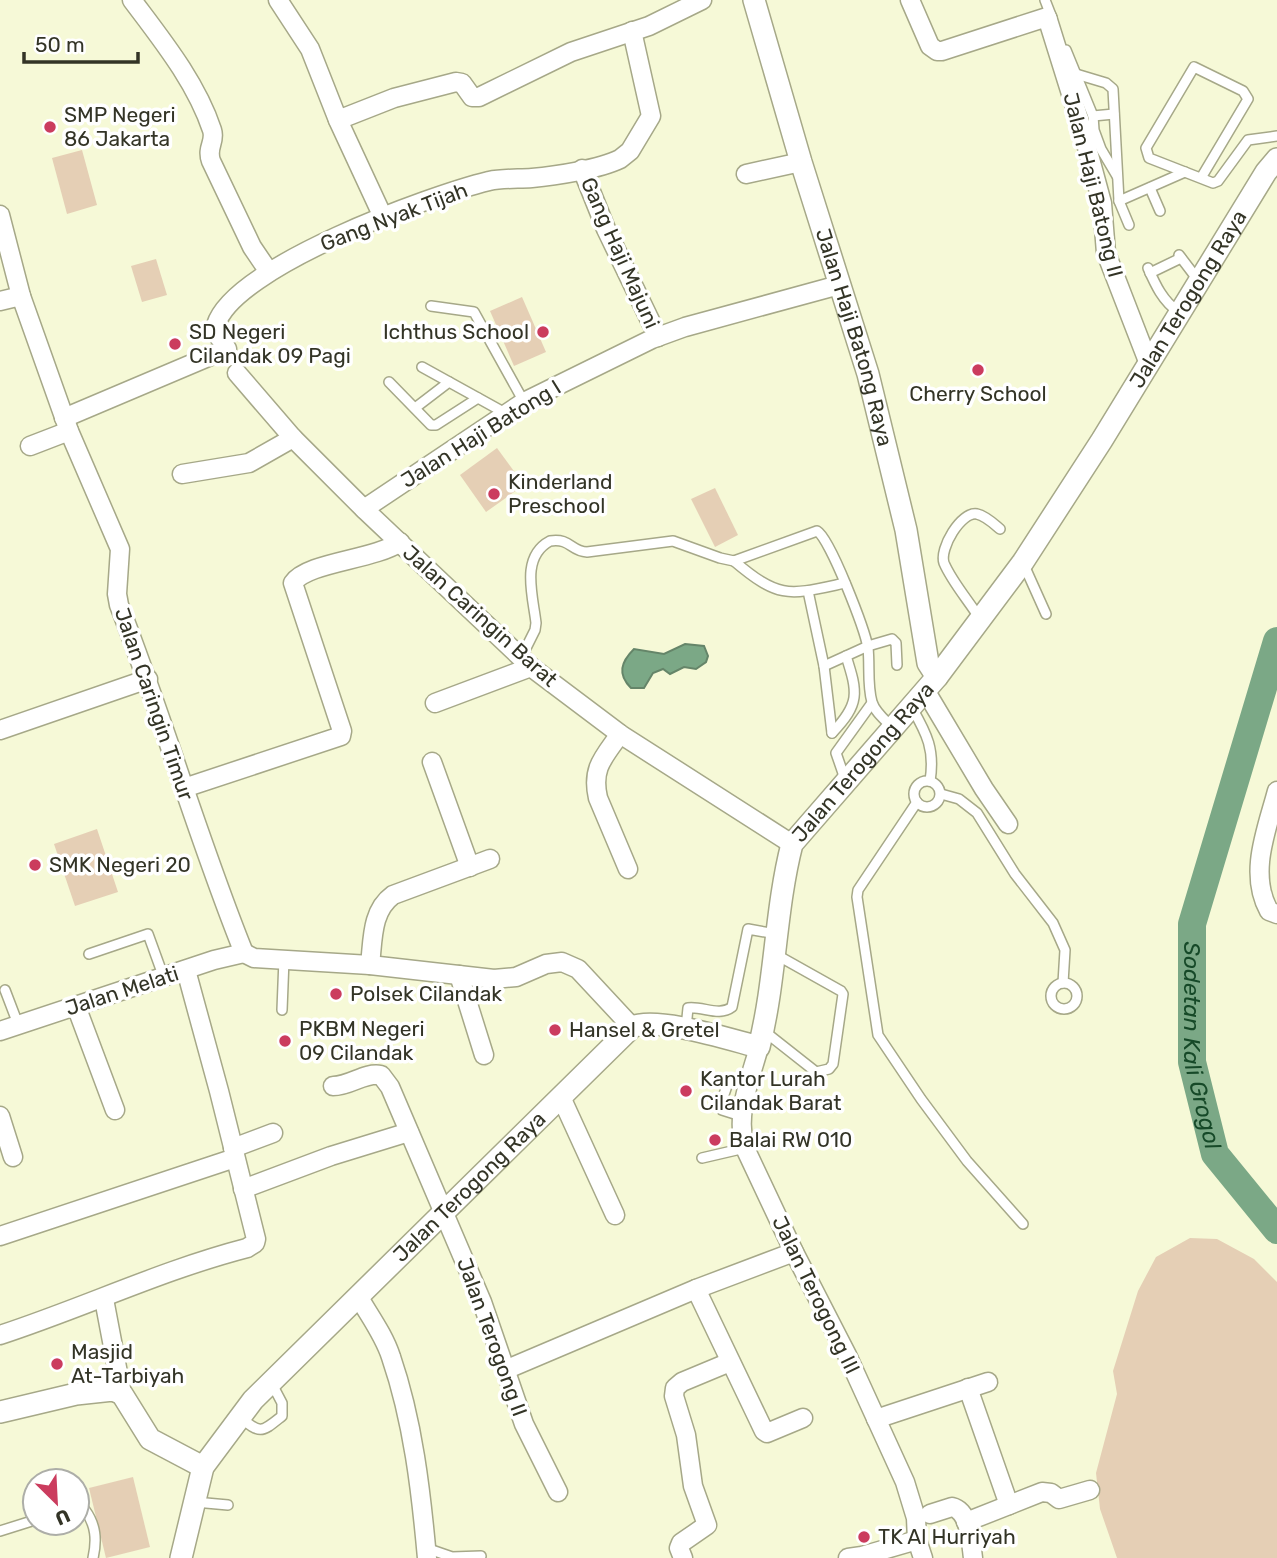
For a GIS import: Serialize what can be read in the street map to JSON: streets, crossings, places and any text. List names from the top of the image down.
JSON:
{
  "streets": {
    "street": [
      "Jalan Haji Batong II",
      "Gang Nyak Tijah",
      "Gang Haji Majuni",
      "Jalan Terogong Raya",
      "Jalan Haji Batong Raya",
      "Jalan Haji Batong I",
      "Jalan Caringin Barat",
      "Jalan Caringin Timur",
      "Jalan Melati",
      "Jalan Terogong III",
      "Jalan Terogong II"
    ]
  },
  "crossings": [
    ["Jalan Haji Batong II", "Jalan Terogong Raya"],
    ["Gang Nyak Tijah", "Gang Haji Majuni"],
    ["Gang Nyak Tijah", "Jalan Caringin Timur"],
    ["Gang Haji Majuni", "Jalan Haji Batong I"],
    ["Jalan Terogong Raya", "Jalan Haji Batong Raya"],
    ["Jalan Terogong Raya", "Jalan Caringin Barat"],
    ["Jalan Terogong Raya", "Jalan Terogong III"],
    ["Jalan Terogong Raya", "Jalan Terogong II"],
    ["Jalan Haji Batong Raya", "Jalan Haji Batong I"],
    ["Jalan Haji Batong I", "Jalan Caringin Barat"],
    ["Jalan Caringin Timur", "Jalan Melati"]
  ],
  "water": ["Sodetan Kali Grogol"],
  "places": [
    "SMP Negeri 86 Jakarta",
    "Ichthus School",
    "SD Negeri Cilandak 09 Pagi",
    "Cherry School",
    "Kinderland Preschool",
    "SMK Negeri 20",
    "Polsek Cilandak",
    "Hansel & Gretel",
    "PKBM Negeri 09 Cilandak",
    "Kantor Lurah Cilandak Barat",
    "Balai RW 010",
    "Masjid At-Tarbiyah",
    "TK Al Hurriyah"
  ],
  "scale_bar": "50 m",
  "north": "bottom right"
}
